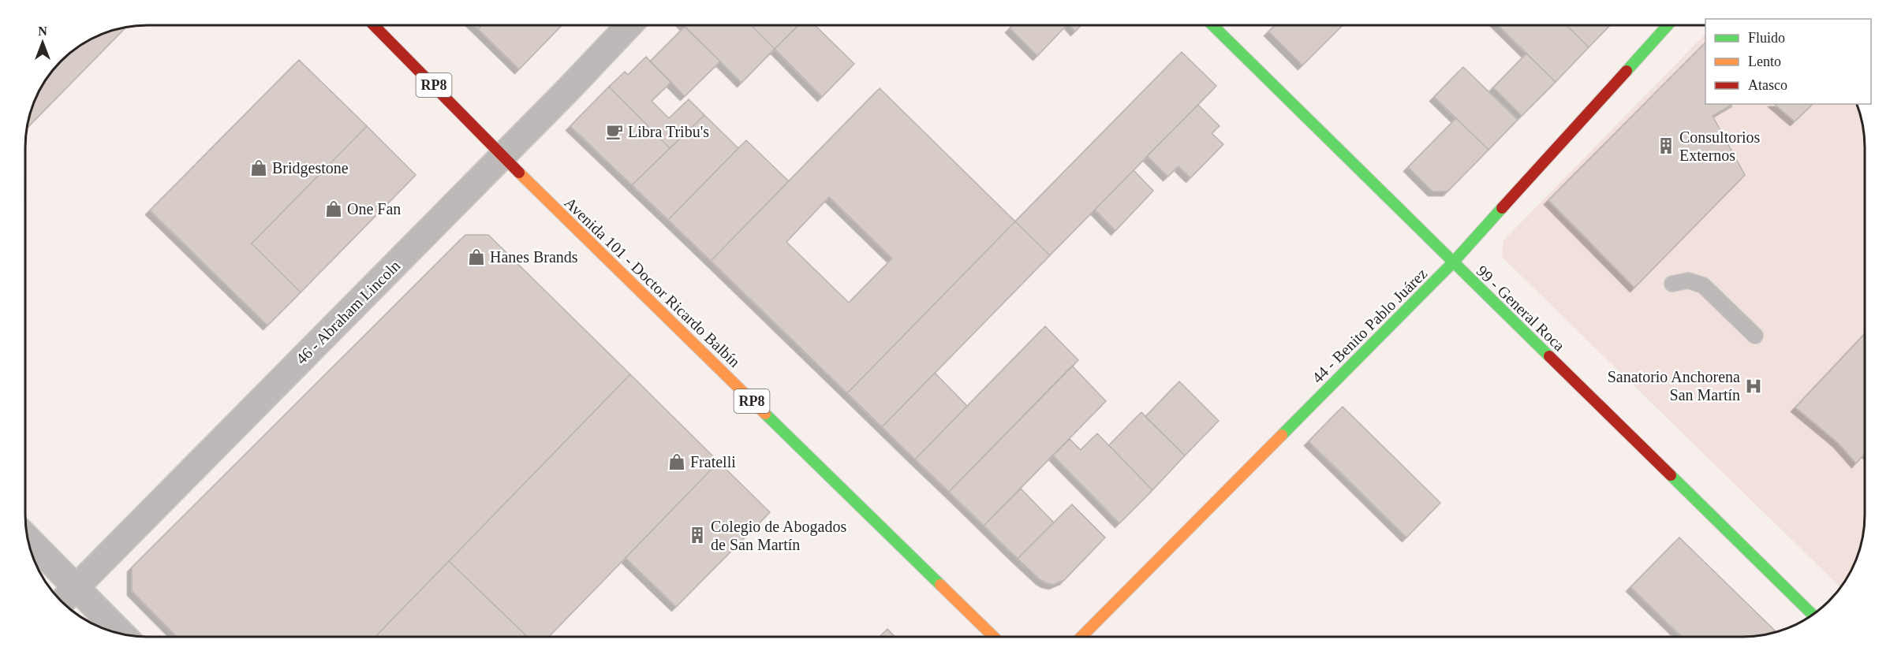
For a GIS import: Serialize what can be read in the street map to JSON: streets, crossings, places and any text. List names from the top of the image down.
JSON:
{
  "streets": {
    "street": [
      "RP8",
      "Avenida 101 - Doctor Ricardo Balbín",
      "99 - General Roca",
      "46 - Abraham Lincoln",
      "44 - Benito Pablo Juárez"
    ]
  },
  "crossings": [
    ["Avenida 101 - Doctor Ricardo Balbín", "46 - Abraham Lincoln"],
    ["99 - General Roca", "44 - Benito Pablo Juárez"]
  ],
  "places": {
    "cafe": ["Libra Tribu's"],
    "building": ["Consultorios Externos", "Colegio de Abogados de San Martín"],
    "shop": [
      "Bridgestone",
      "One Fan",
      "Hanes Brands",
      "Fratelli"
    ],
    "hospital": ["Sanatorio Anchorena San Martín"]
  },
  "legend": ["Fluido", "Lento", "Atasco"],
  "north": "top"
}
